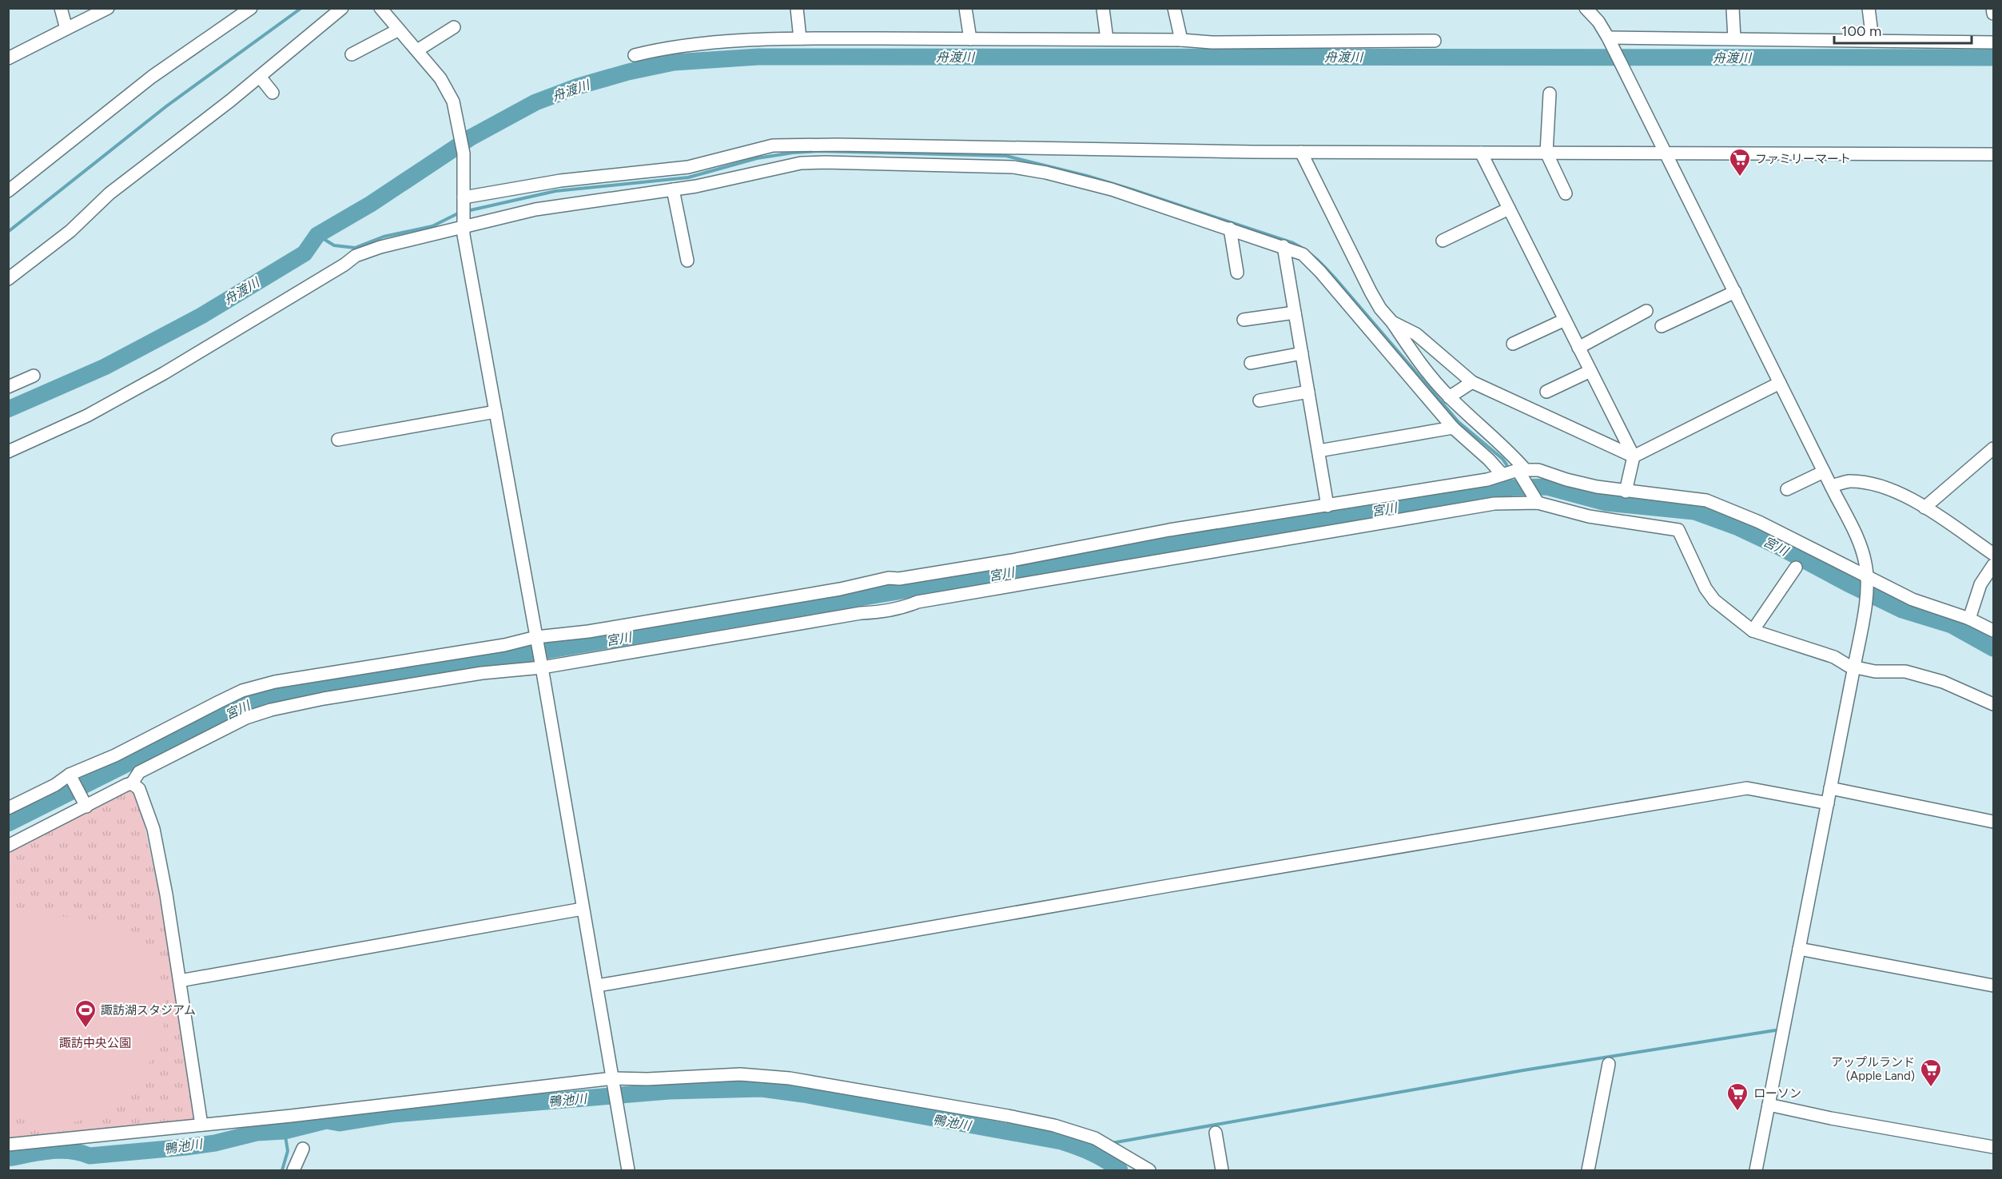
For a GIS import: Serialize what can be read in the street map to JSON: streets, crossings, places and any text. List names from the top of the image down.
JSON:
{
  "water": ["舟渡川", "宮川", "鴨池川"],
  "parks": ["諏訪中央公園"],
  "places": {
    "supermarket": ["ファミリーマート", "アップルランド (Apple Land)", "ローソン"],
    "sports": ["諏訪湖スタジアム"]
  },
  "scale_bar": "100 m"
}
